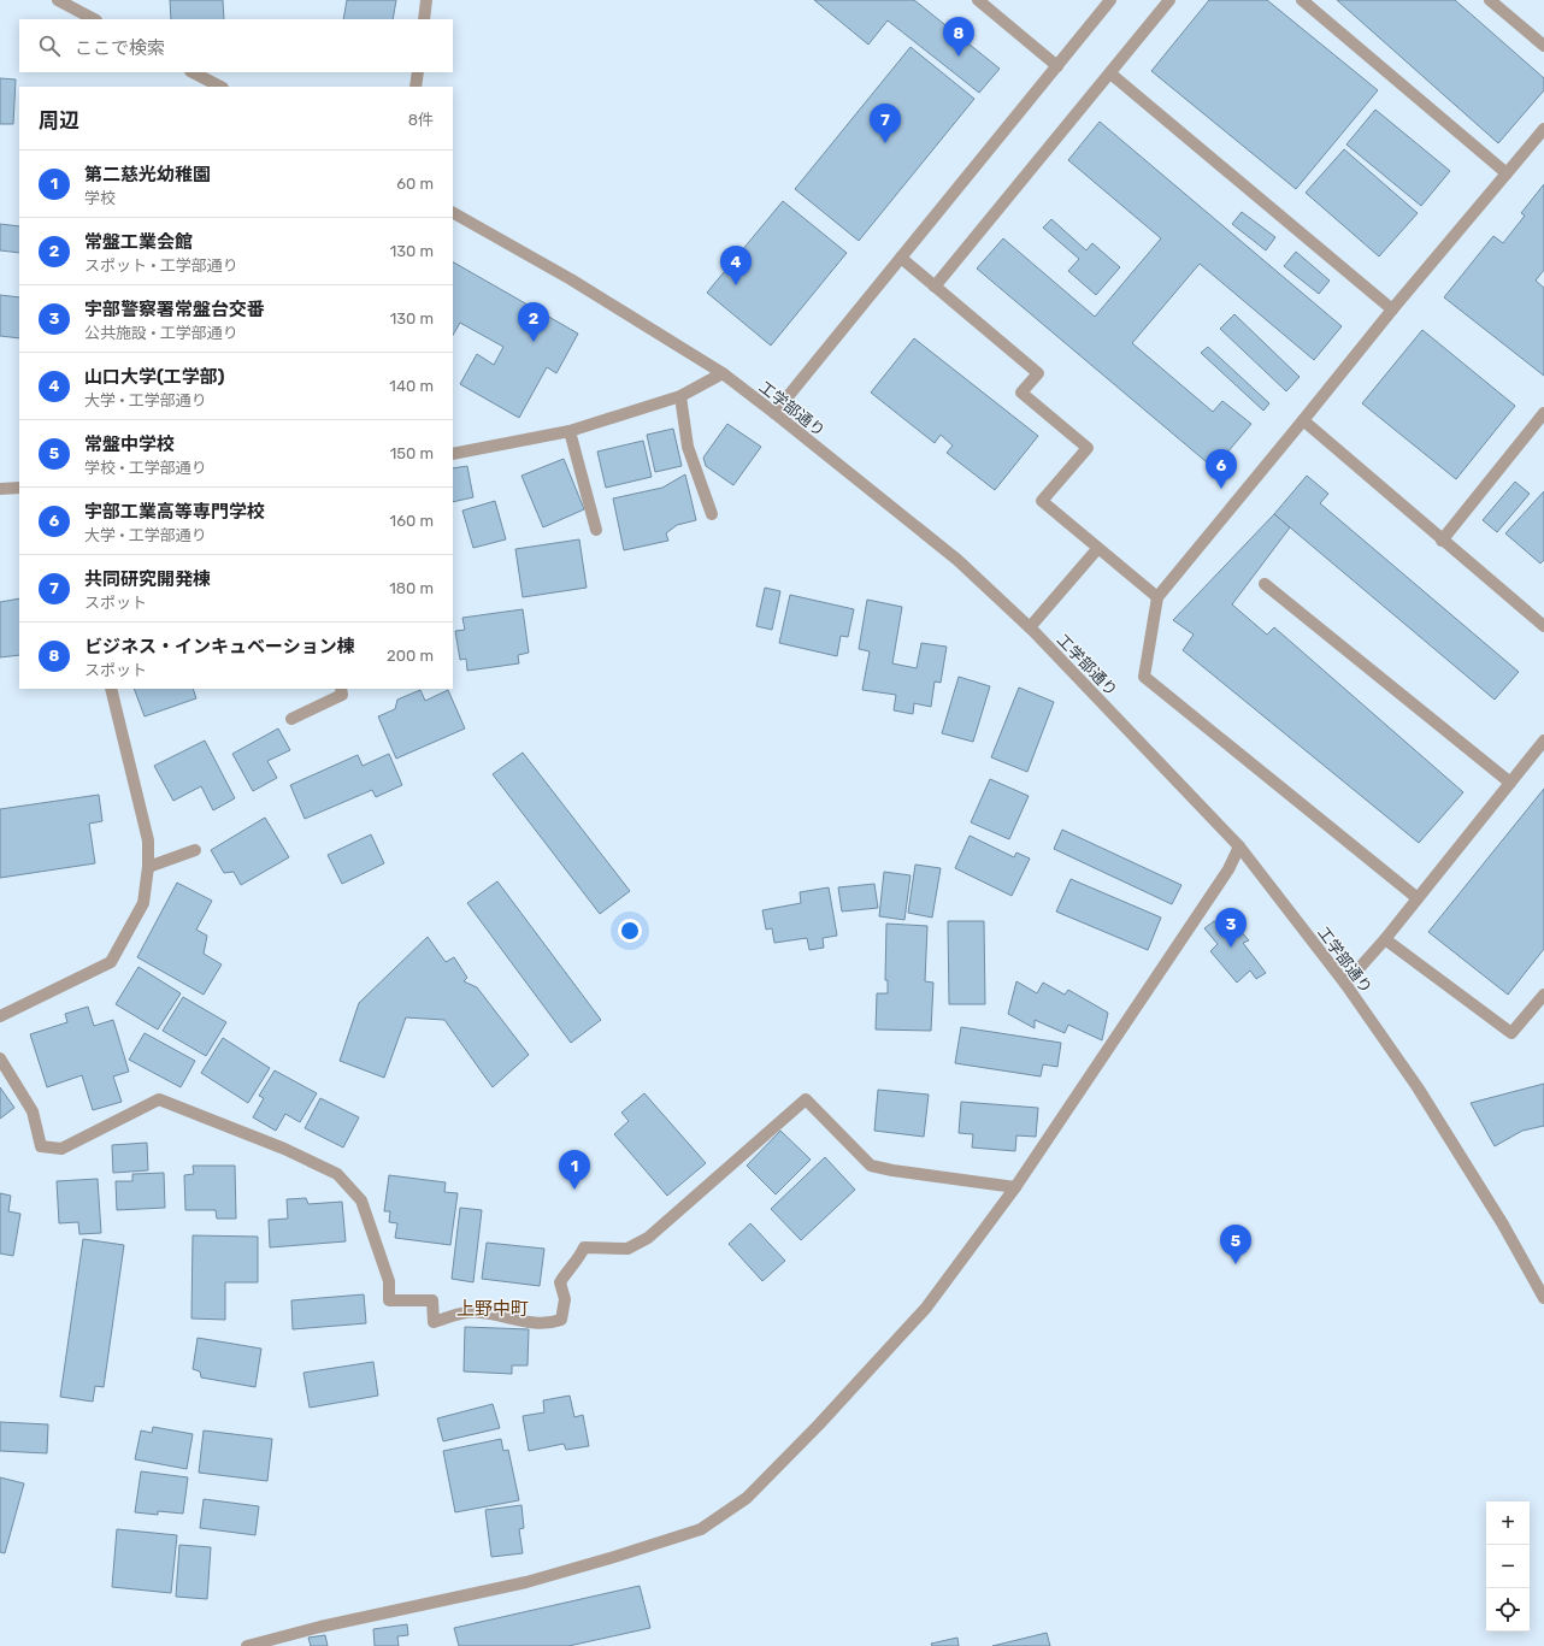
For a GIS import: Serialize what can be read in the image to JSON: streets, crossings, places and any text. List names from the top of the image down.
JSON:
{
  "streets": {
    "street": ["工学部通り"]
  },
  "districts": ["上野中町"],
  "page": {
    "pins": [
      "8",
      "7",
      "4",
      "2",
      "6",
      "3",
      "1",
      "5"
    ],
    "search": "ここで検索",
    "heading": ["周辺", "8件"],
    "list": [
      {
        "mark": "1",
        "name": "第二慈光幼稚園",
        "note": "学校",
        "value": "60 m"
      },
      {
        "mark": "2",
        "name": "常盤工業会館",
        "note": "スポット · 工学部通り",
        "value": "130 m"
      },
      {
        "mark": "3",
        "name": "宇部警察署常盤台交番",
        "note": "公共施設 · 工学部通り",
        "value": "130 m"
      },
      {
        "mark": "4",
        "name": "山口大学(工学部)",
        "note": "大学 · 工学部通り",
        "value": "140 m"
      },
      {
        "mark": "5",
        "name": "常盤中学校",
        "note": "学校 · 工学部通り",
        "value": "150 m"
      },
      {
        "mark": "6",
        "name": "宇部工業高等専門学校",
        "note": "大学 · 工学部通り",
        "value": "160 m"
      },
      {
        "mark": "7",
        "name": "共同研究開発棟",
        "note": "スポット",
        "value": "180 m"
      },
      {
        "mark": "8",
        "name": "ビジネス・インキュベーション棟",
        "note": "スポット",
        "value": "200 m"
      }
    ],
    "map_buttons": ["+", "−"]
  }
}
